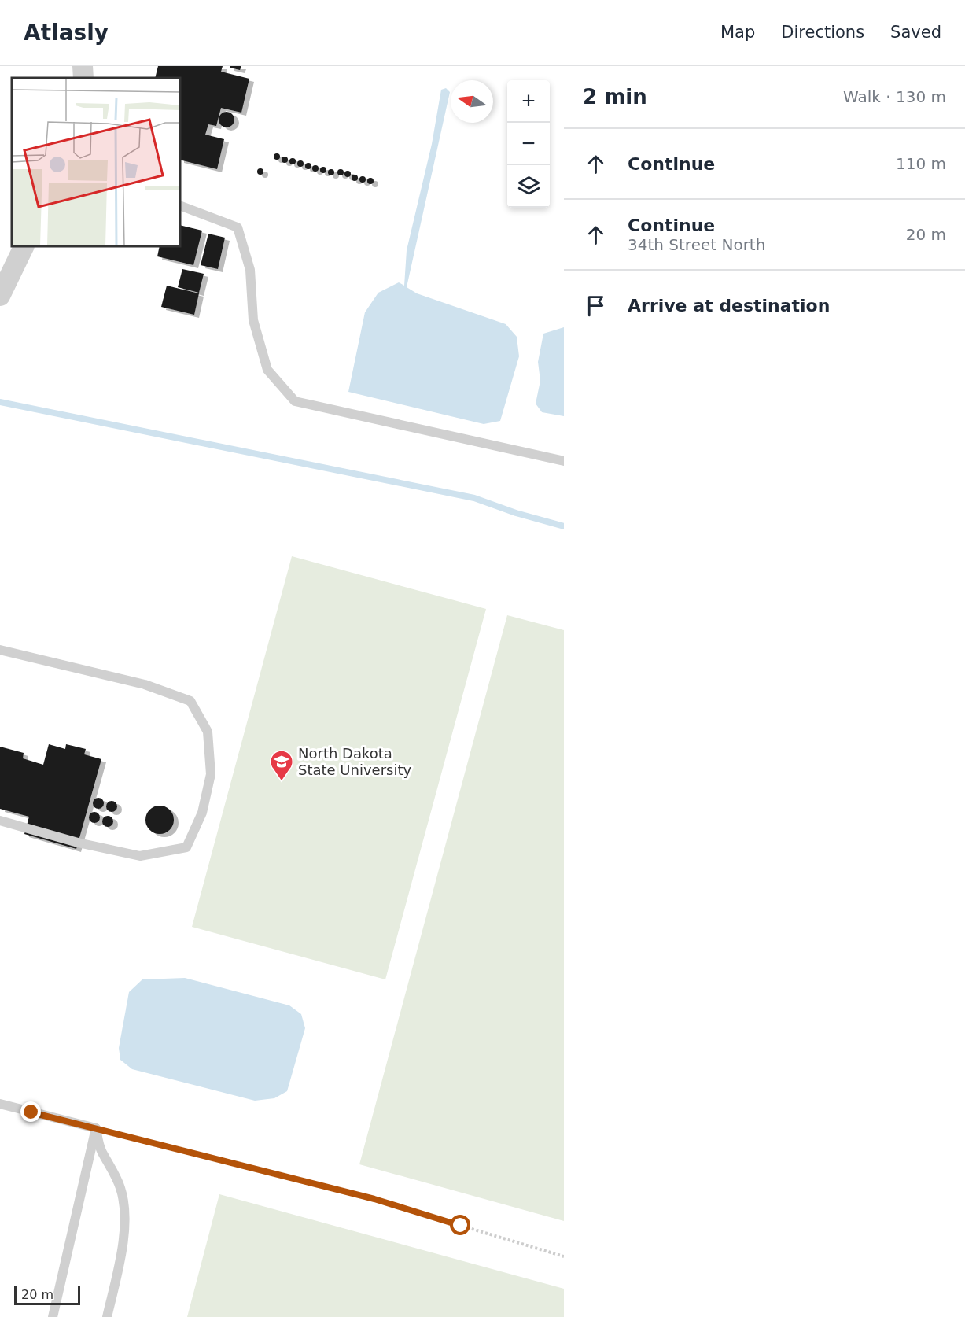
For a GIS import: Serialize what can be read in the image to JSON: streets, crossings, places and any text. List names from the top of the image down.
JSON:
{
  "places": {
    "school or university": ["North Dakota State University"]
  },
  "scale_bar": "20 m",
  "north": "left",
  "page": {
    "header": "Atlasly",
    "nav": ["Map", "Directions", "Saved"],
    "heading": ["2 min", "Walk · 130 m"],
    "map_buttons": ["+", "−"],
    "list": [
      ["Continue", "110 m"],
      ["Continue", "34th Street North", "20 m"],
      "Arrive at destination"
    ],
    "scale": "20 m"
  }
}
